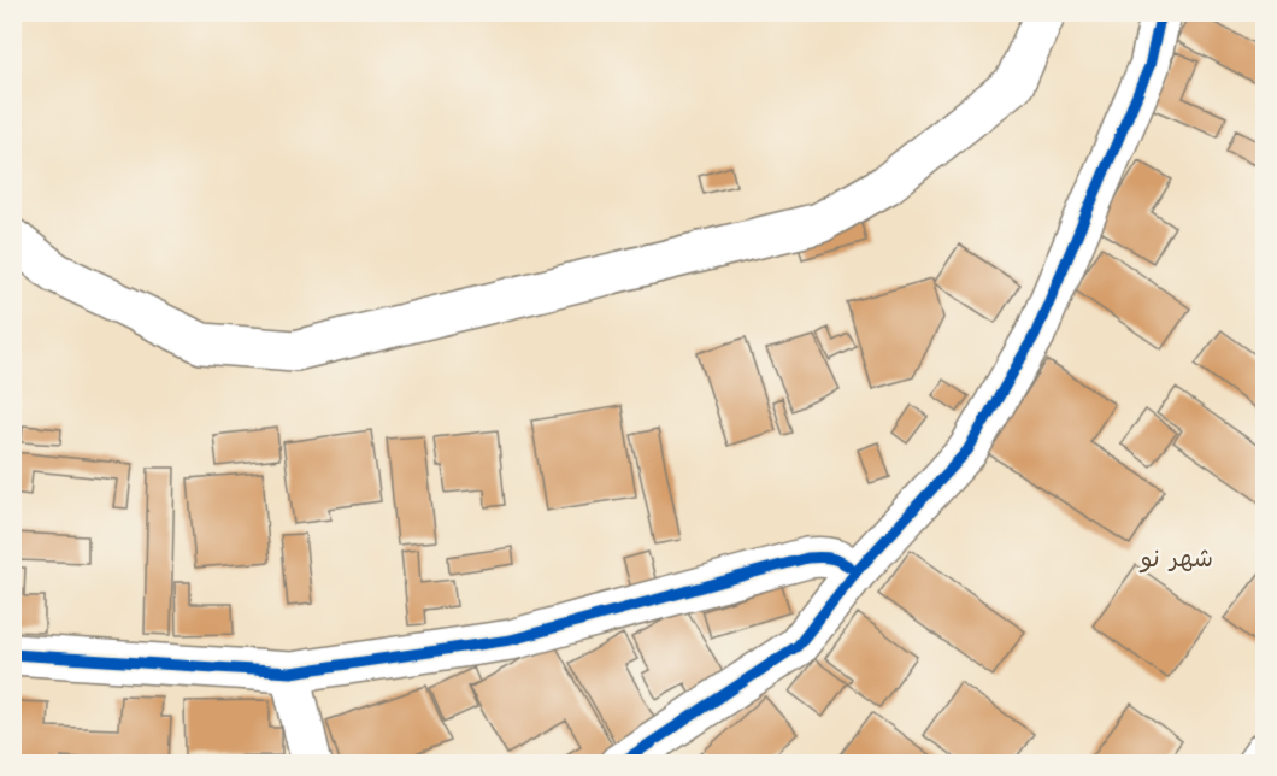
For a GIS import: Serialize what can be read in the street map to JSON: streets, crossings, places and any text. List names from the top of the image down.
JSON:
{
  "districts": ["شهر نو"]
}
